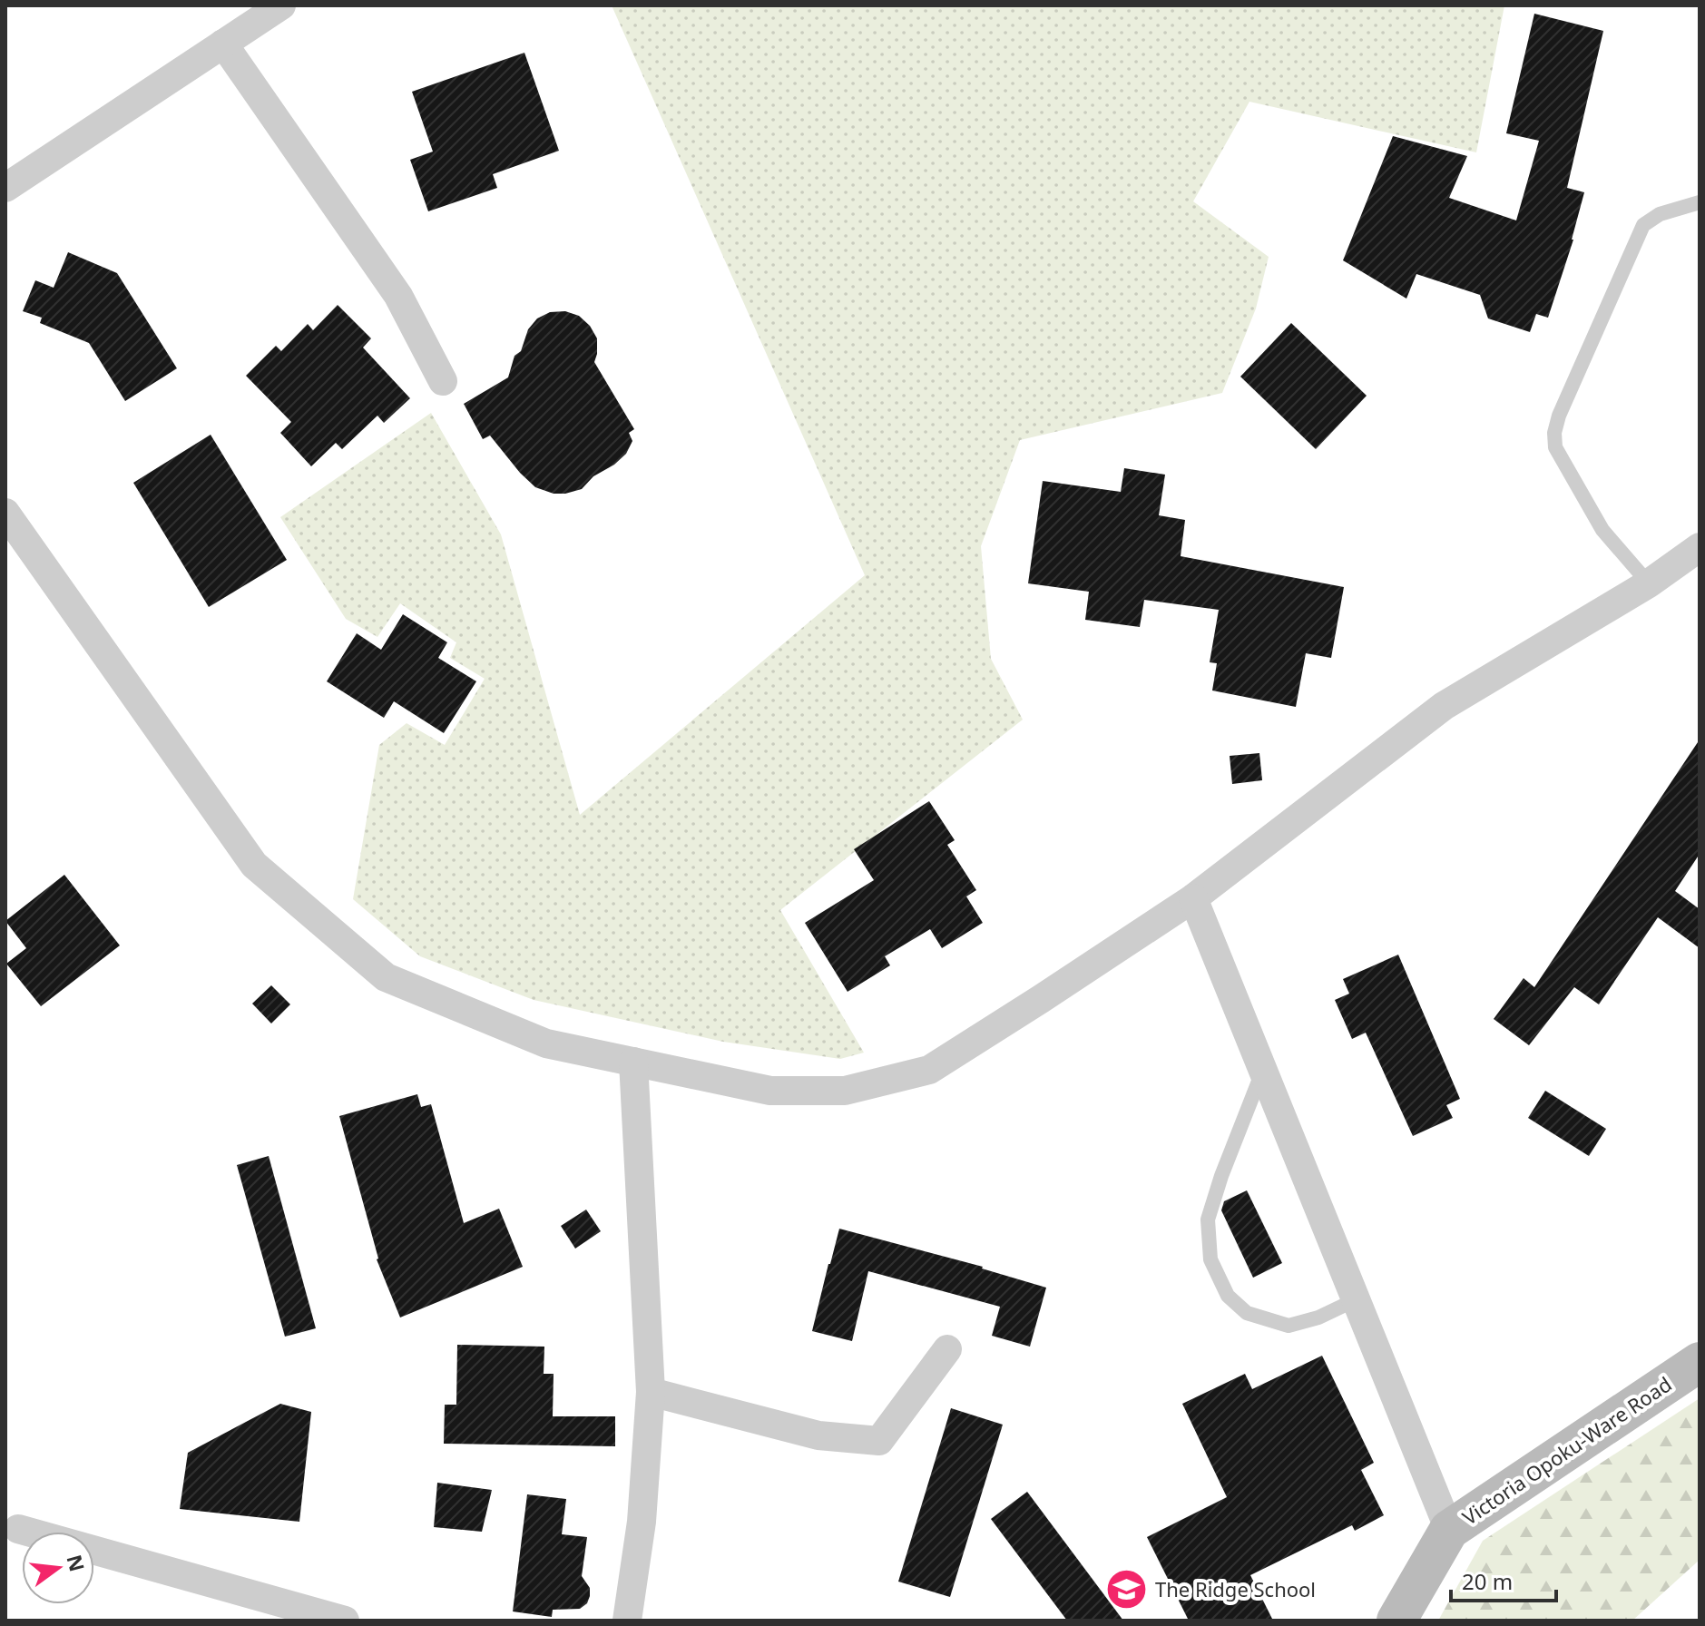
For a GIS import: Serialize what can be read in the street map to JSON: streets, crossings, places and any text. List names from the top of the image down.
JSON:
{
  "streets": {
    "main road": ["Victoria Opoku-Ware Road"]
  },
  "places": {
    "school or university": ["The Ridge School"]
  },
  "scale_bar": "20 m",
  "north": "right"
}
